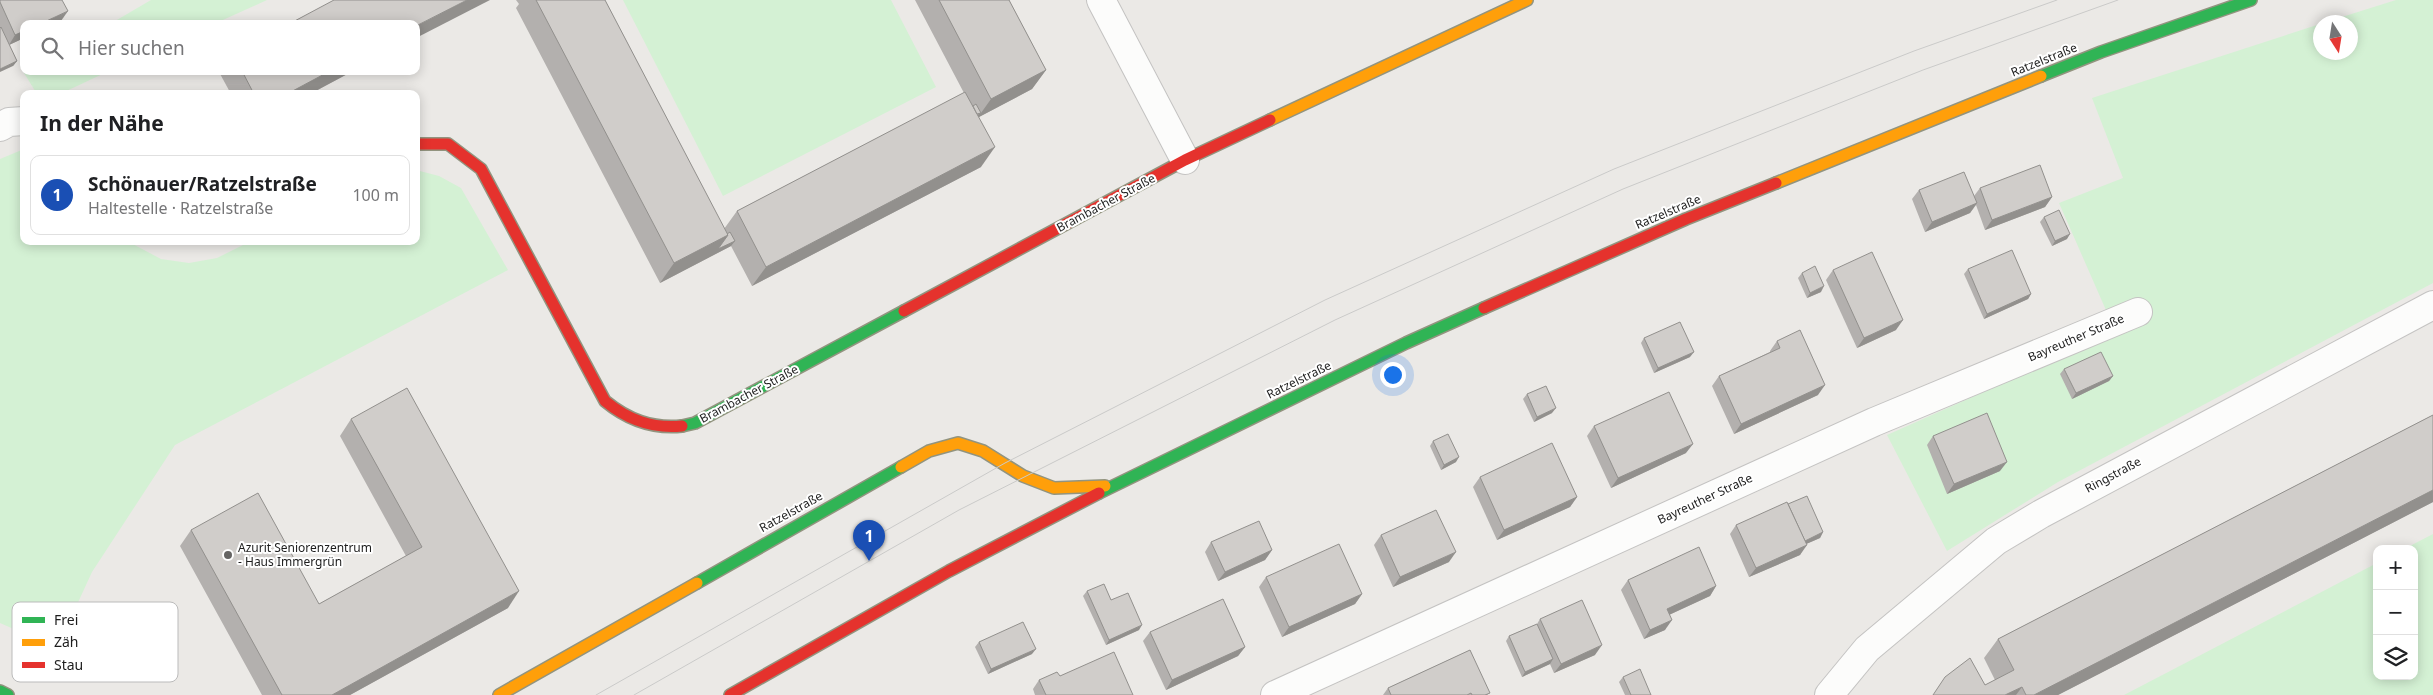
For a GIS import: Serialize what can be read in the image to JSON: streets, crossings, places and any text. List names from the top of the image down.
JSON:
{
  "streets": {
    "main road": ["Ratzelstraße", "Brambacher Straße"],
    "street": ["Bayreuther Straße", "Ringstraße"]
  },
  "places": ["Azurit Seniorenzentrum - Haus Immergrün"],
  "legend": ["Frei", "Zäh", "Stau"],
  "north": "bottom",
  "page": {
    "search": "Hier suchen",
    "heading": "In der Nähe",
    "list": [
      {
        "mark": "1",
        "name": "Schönauer/Ratzelstraße",
        "note": "Haltestelle · Ratzelstraße",
        "value": "100 m"
      }
    ],
    "pins": "1",
    "map_buttons": ["+", "−"]
  }
}
